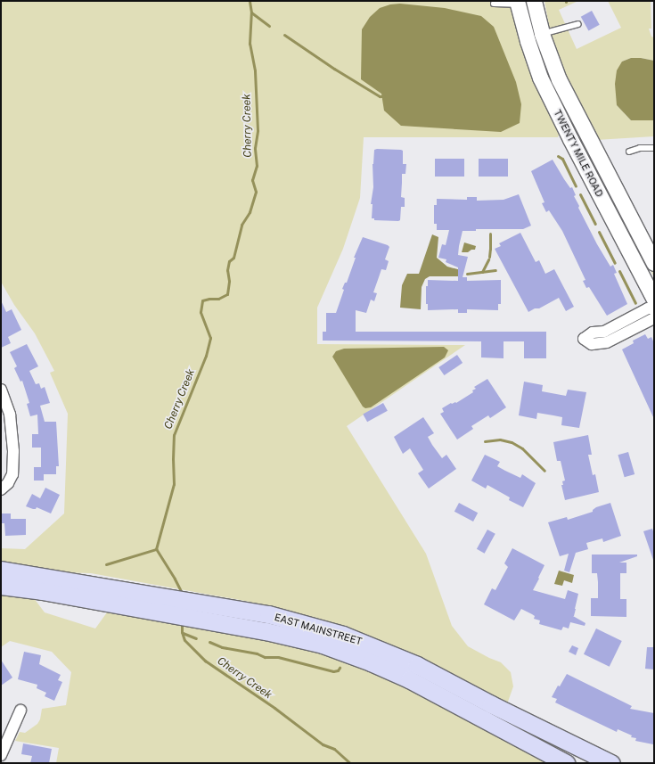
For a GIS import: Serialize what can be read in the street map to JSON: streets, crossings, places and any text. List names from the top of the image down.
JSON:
{
  "streets": {
    "main road": ["TWENTY MILE ROAD", "EAST MAINSTREET"]
  },
  "water": ["Cherry Creek"]
}
